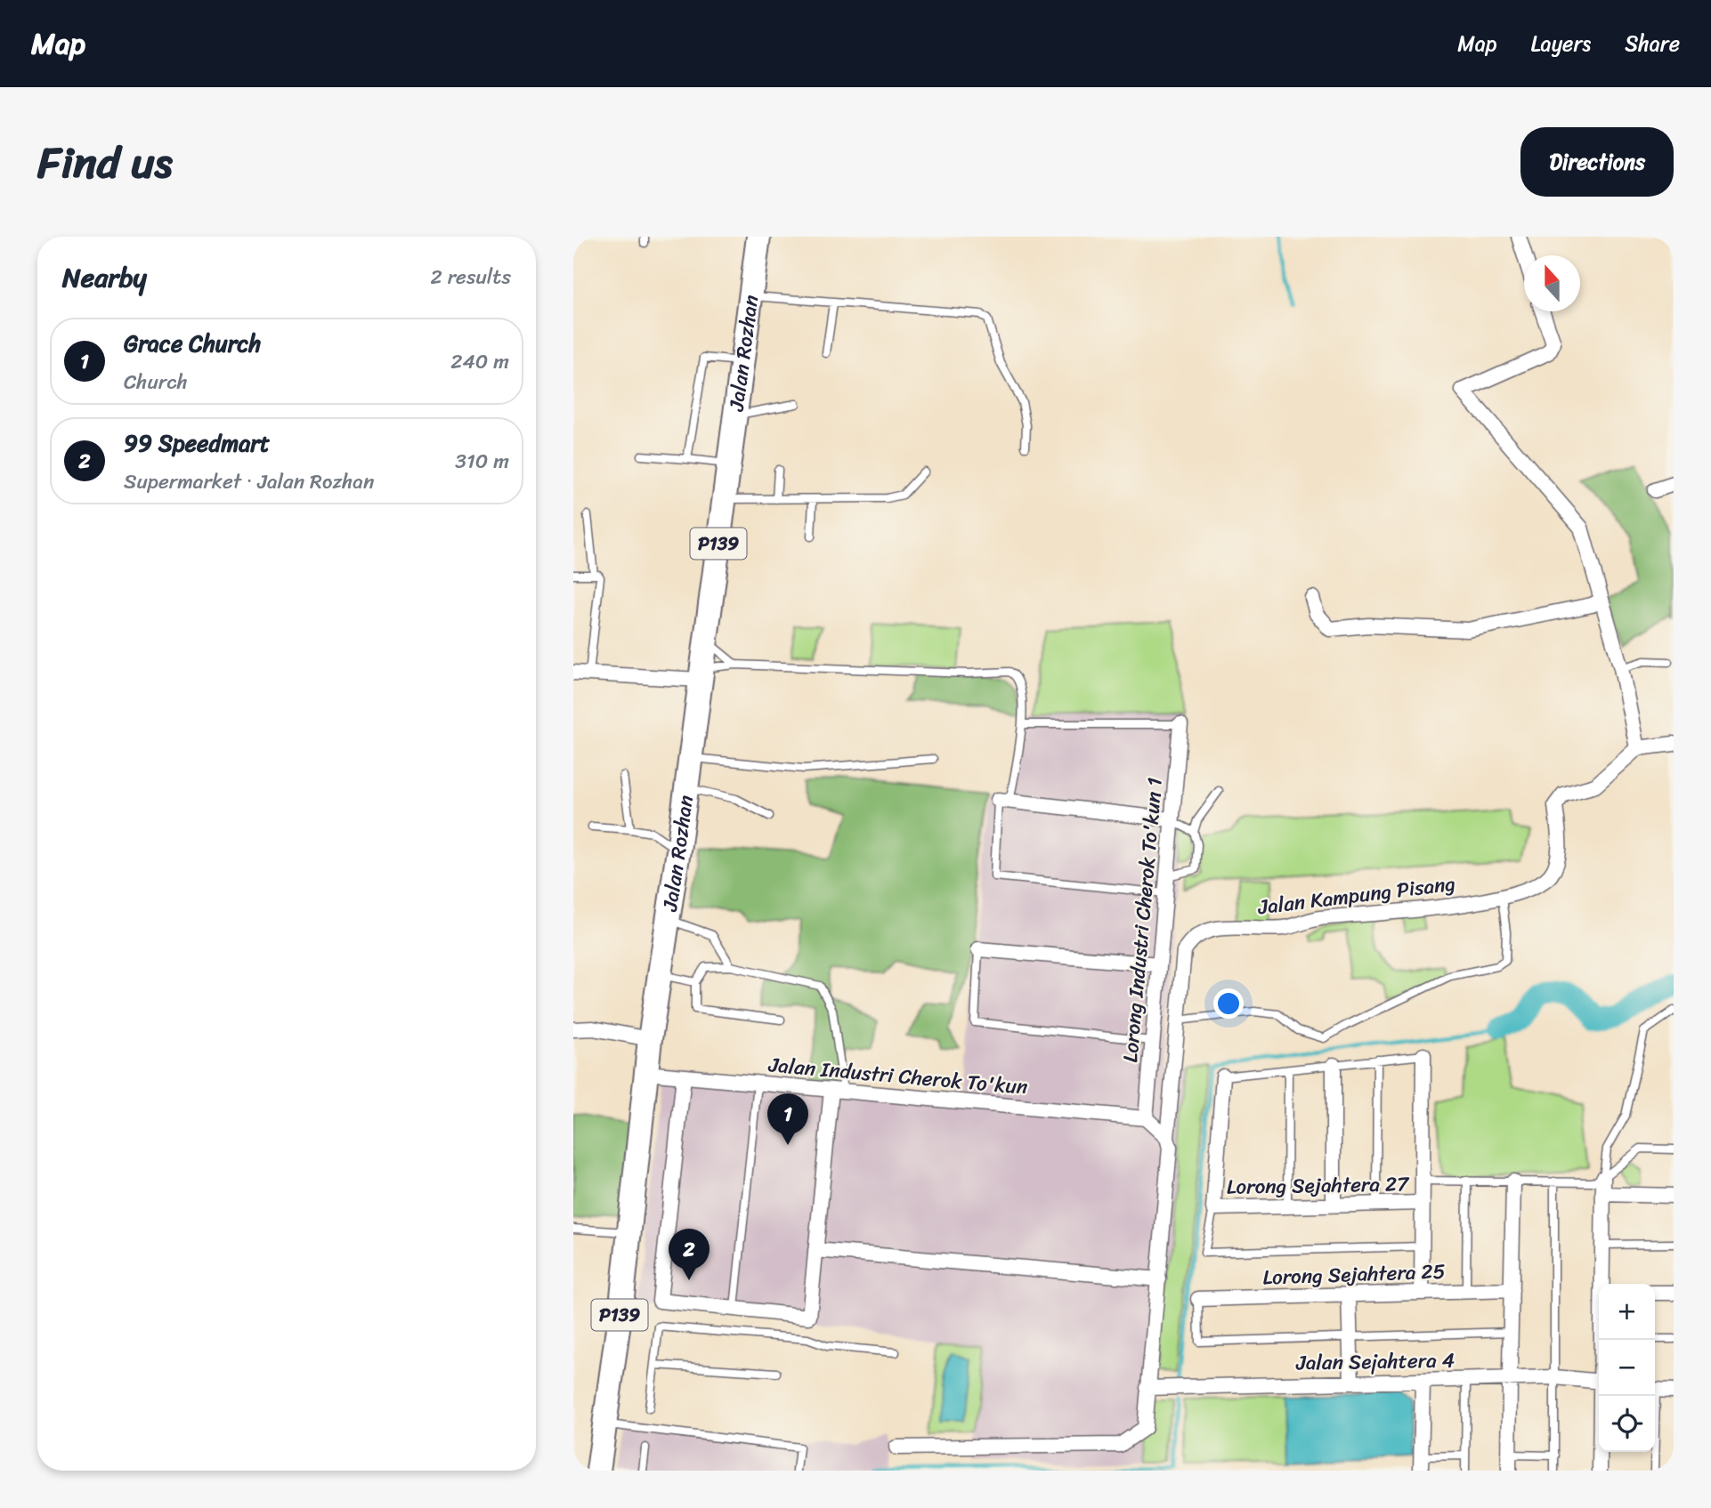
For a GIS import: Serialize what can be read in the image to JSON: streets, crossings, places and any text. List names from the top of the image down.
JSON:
{
  "streets": {
    "main road": ["Jalan Rozhan", "P139"],
    "street": [
      "Jalan Kampung Pisang",
      "Lorong Industri Cherok To'kun 1",
      "Jalan Industri Cherok To'kun",
      "Lorong Sejahtera 27",
      "Lorong Sejahtera 25",
      "Jalan Sejahtera 4"
    ]
  },
  "crossings": [
    ["Jalan Rozhan", "Jalan Industri Cherok To'kun"],
    ["Jalan Kampung Pisang", "Jalan Sejahtera 4"],
    ["Lorong Industri Cherok To'kun 1", "Jalan Industri Cherok To'kun"]
  ],
  "north": "top",
  "page": {
    "header": "Map",
    "nav": ["Map", "Layers", "Share"],
    "title": "Find us",
    "buttons": "Directions",
    "heading": ["Nearby", "2 results"],
    "list": [
      {
        "mark": "1",
        "name": "Grace Church",
        "note": "Church",
        "value": "240 m"
      },
      {
        "mark": "2",
        "name": "99 Speedmart",
        "note": "Supermarket · Jalan Rozhan",
        "value": "310 m"
      }
    ],
    "pins": ["1", "2"],
    "map_buttons": ["+", "−"]
  }
}
